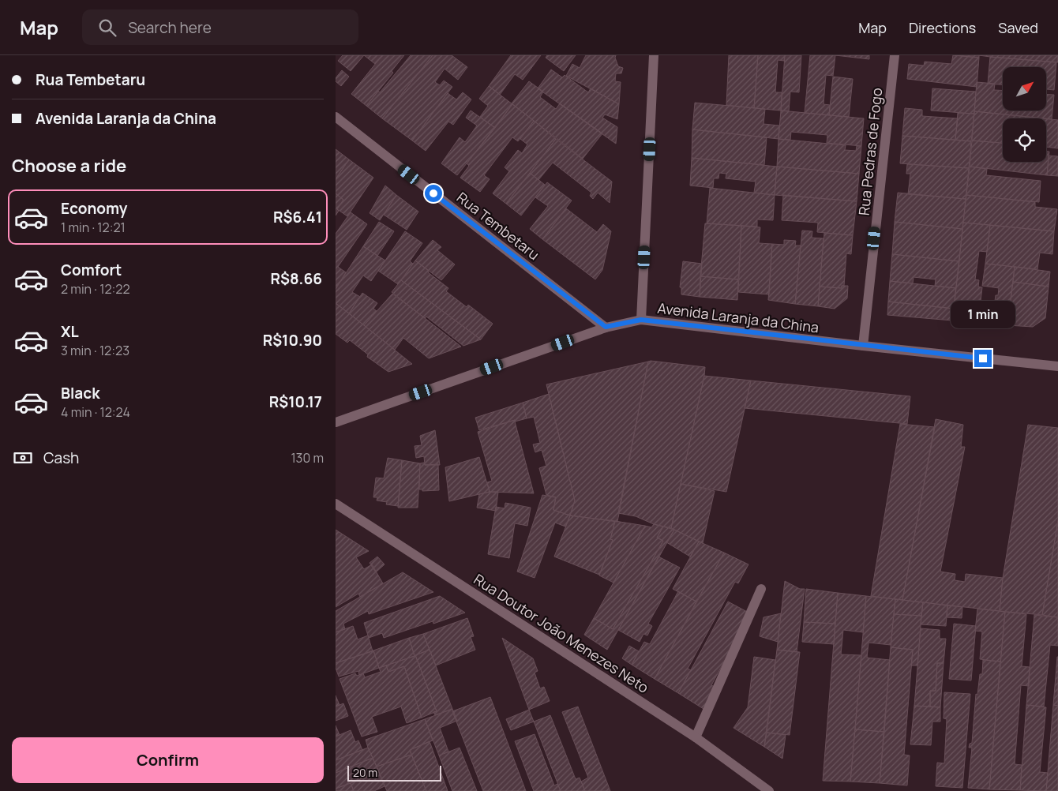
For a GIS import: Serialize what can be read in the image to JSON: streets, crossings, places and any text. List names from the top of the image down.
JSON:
{
  "streets": {
    "street": [
      "Rua Pedras de Fogo",
      "Rua Tembetaru",
      "Avenida Laranja da China",
      "Rua Doutor João Menezes Neto"
    ]
  },
  "crossings": [
    ["Rua Pedras de Fogo", "Avenida Laranja da China"],
    ["Rua Tembetaru", "Avenida Laranja da China"]
  ],
  "scale_bar": "20 m",
  "north": "top right",
  "page": {
    "header": "Map",
    "search": "Search here",
    "nav": ["Map", "Directions", "Saved"],
    "banner": ["Rua Tembetaru", "Avenida Laranja da China"],
    "heading": "Choose a ride",
    "list": [
      {
        "name": "Economy",
        "note": "1 min · 12:21",
        "value": "R$6.41"
      },
      {
        "name": "Comfort",
        "note": "2 min · 12:22",
        "value": "R$8.66"
      },
      {
        "name": "XL",
        "note": "3 min · 12:23",
        "value": "R$10.90"
      },
      {
        "name": "Black",
        "note": "4 min · 12:24",
        "value": "R$10.17"
      }
    ],
    "bubble": "1 min",
    "pay": ["Cash", "130 m"],
    "buttons": "Confirm",
    "scale": "20 m"
  }
}
